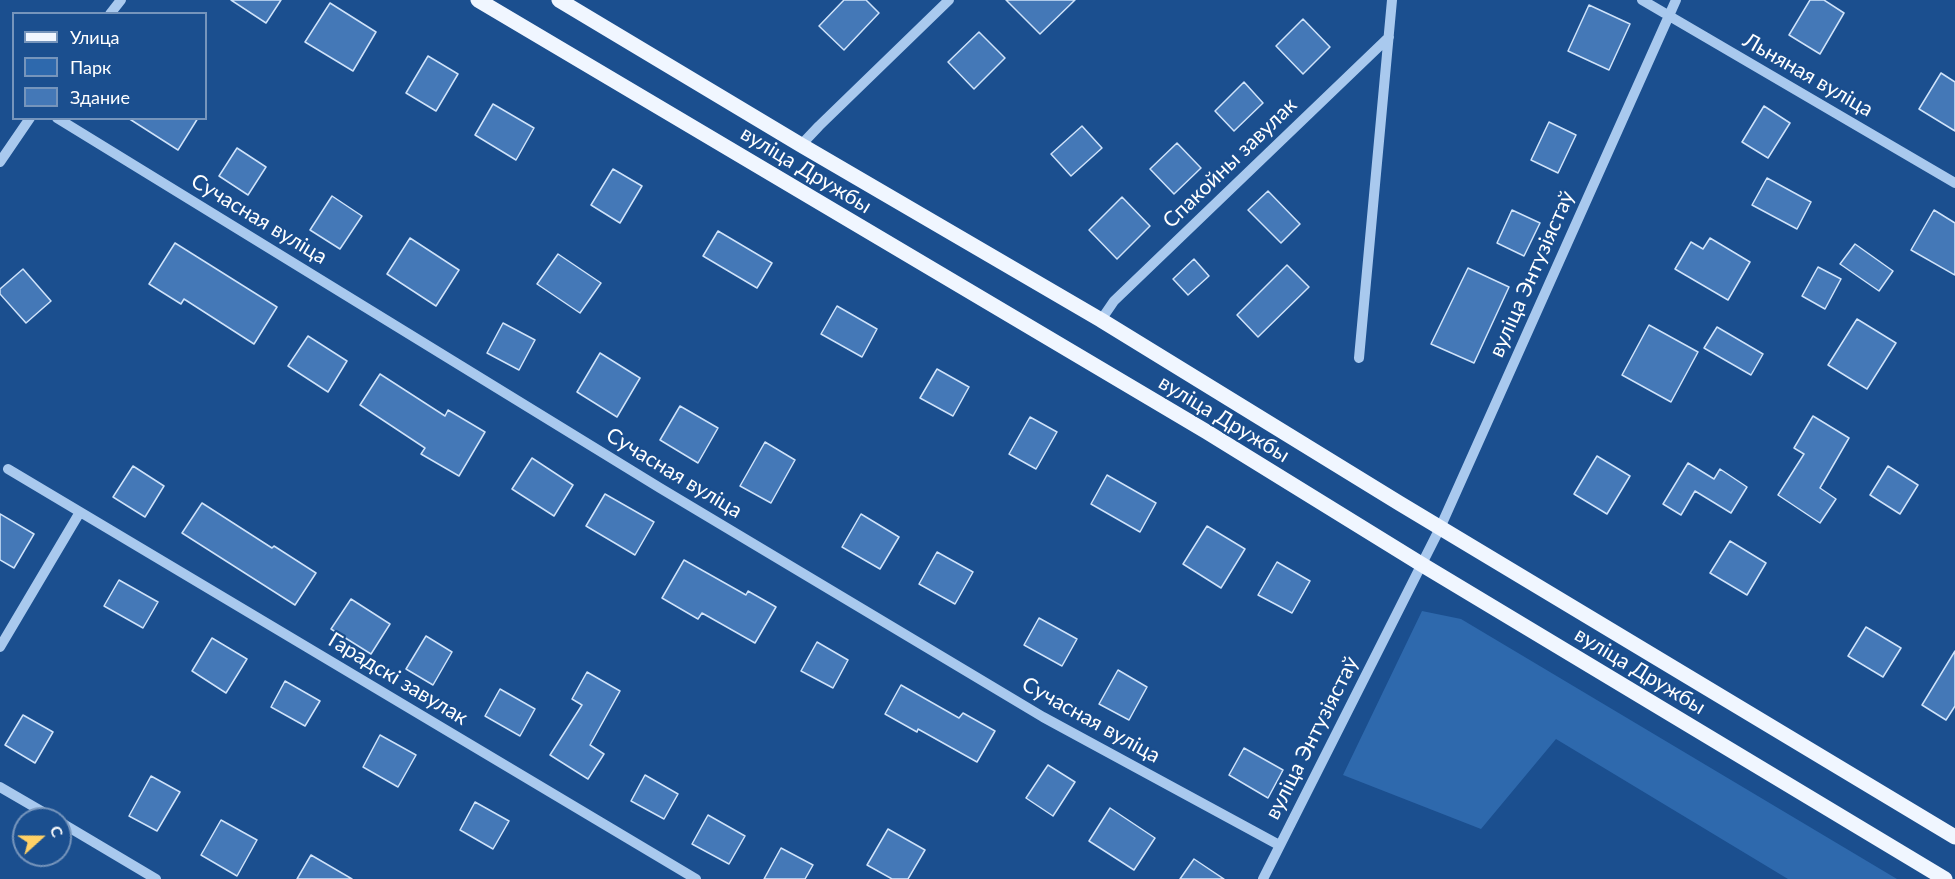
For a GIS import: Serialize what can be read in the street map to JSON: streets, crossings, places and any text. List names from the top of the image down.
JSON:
{
  "streets": {
    "main road": ["вуліца Дружбы"],
    "street": [
      "Льняная вуліца",
      "Спакойны завулак",
      "Сучасная вуліца",
      "вуліца Энтузіястаў",
      "Гарадскі завулак"
    ]
  },
  "crossings": [
    ["Льняная вуліца", "вуліца Энтузіястаў"],
    ["Спакойны завулак", "вуліца Дружбы"],
    ["вуліца Дружбы", "вуліца Энтузіястаў"],
    ["Сучасная вуліца", "вуліца Энтузіястаў"]
  ],
  "legend": ["Улица", "Парк", "Здание"],
  "north": "right"
}
